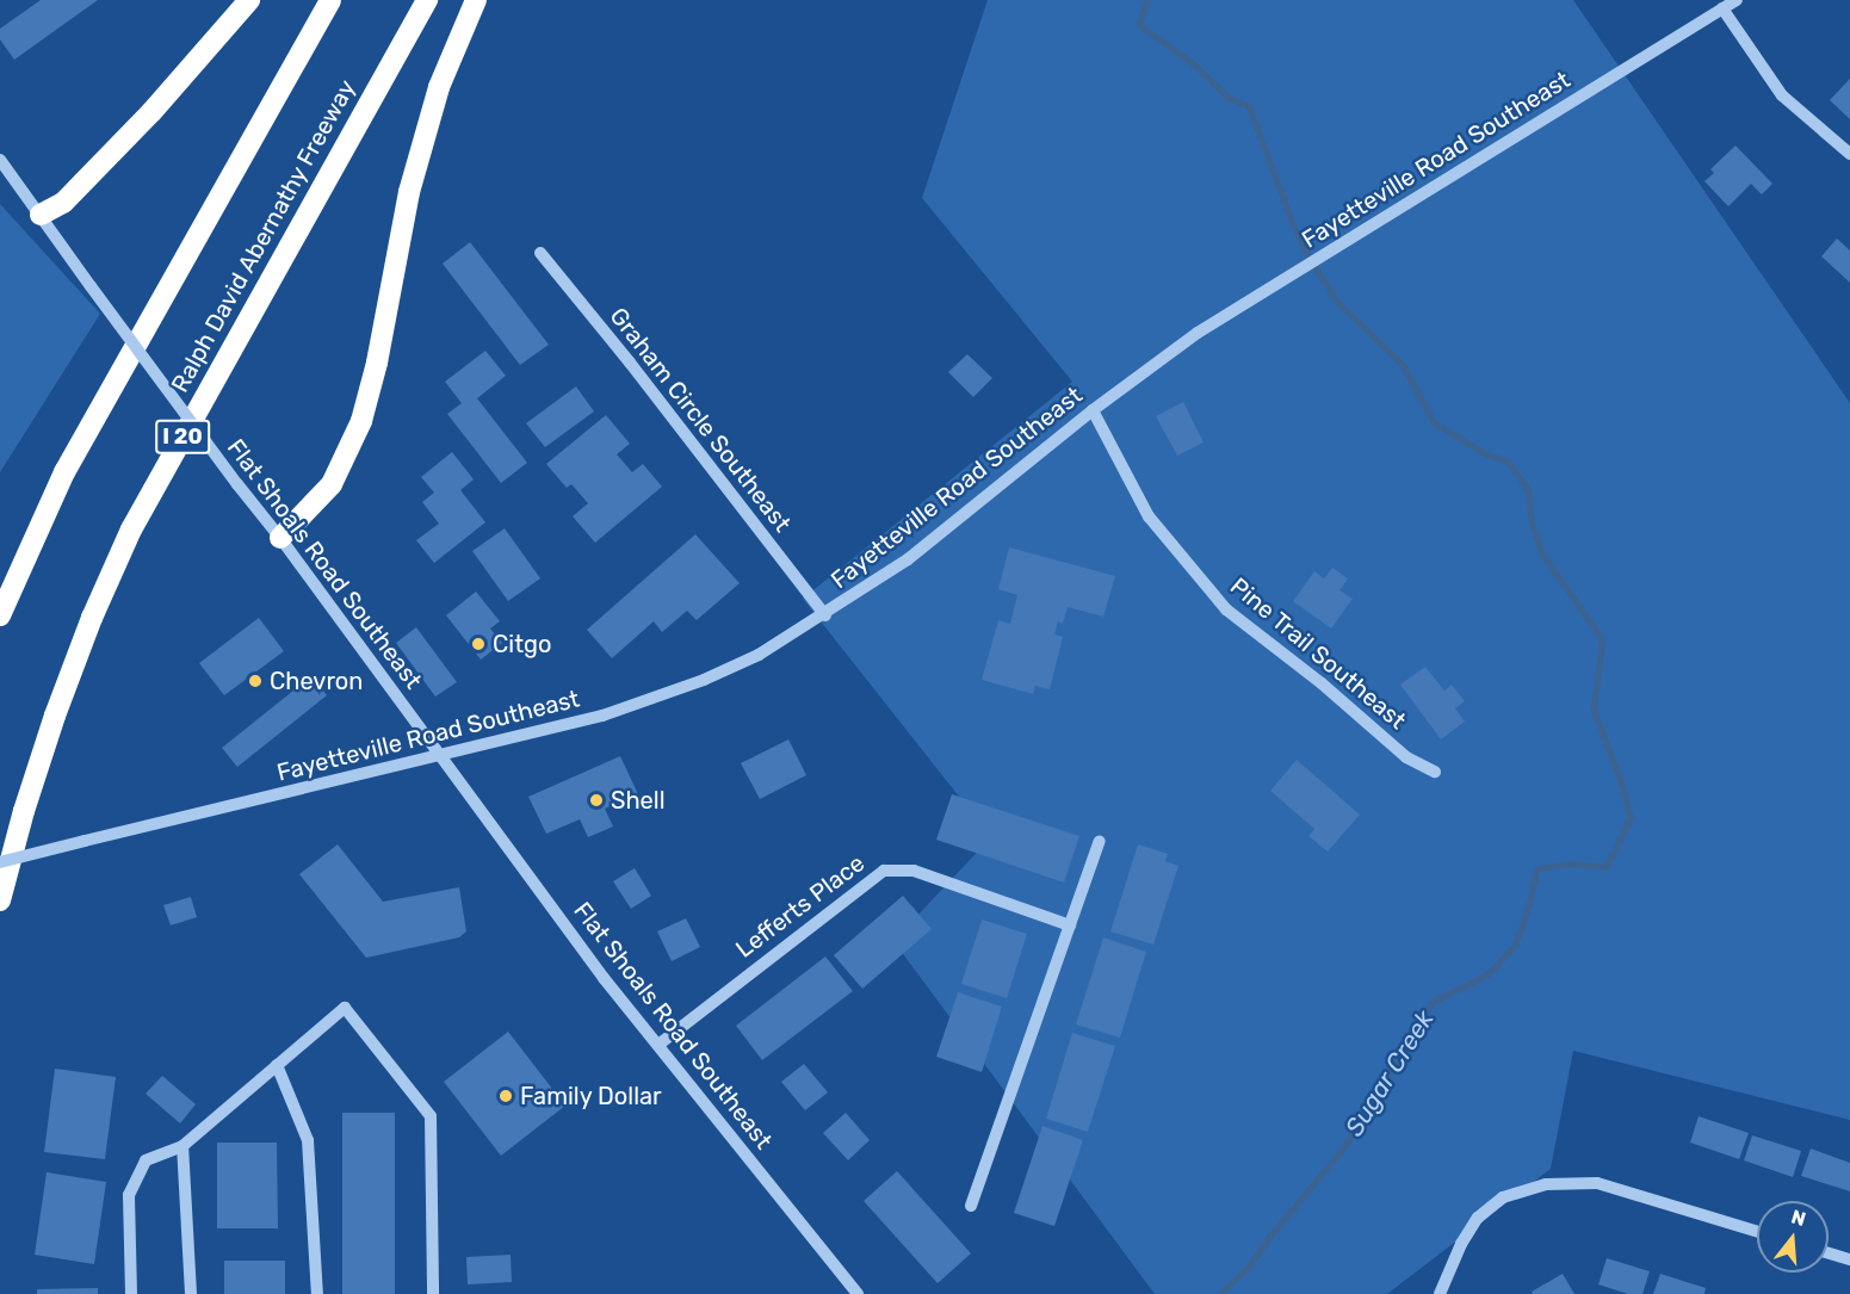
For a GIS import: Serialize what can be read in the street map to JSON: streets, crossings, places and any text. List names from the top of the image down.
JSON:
{
  "streets": {
    "highway": ["Ralph David Abernathy Freeway", "I 20"],
    "street": [
      "Fayetteville Road Southeast",
      "Graham Circle Southeast",
      "Flat Shoals Road Southeast",
      "Pine Trail Southeast",
      "Lefferts Place"
    ]
  },
  "crossings": [
    ["Fayetteville Road Southeast", "Graham Circle Southeast"],
    ["Fayetteville Road Southeast", "Flat Shoals Road Southeast"],
    ["Fayetteville Road Southeast", "Pine Trail Southeast"],
    ["Flat Shoals Road Southeast", "Lefferts Place"]
  ],
  "water": ["Sugar Creek"],
  "places": [
    "Citgo",
    "Chevron",
    "Shell",
    "Family Dollar"
  ],
  "north": "top"
}
